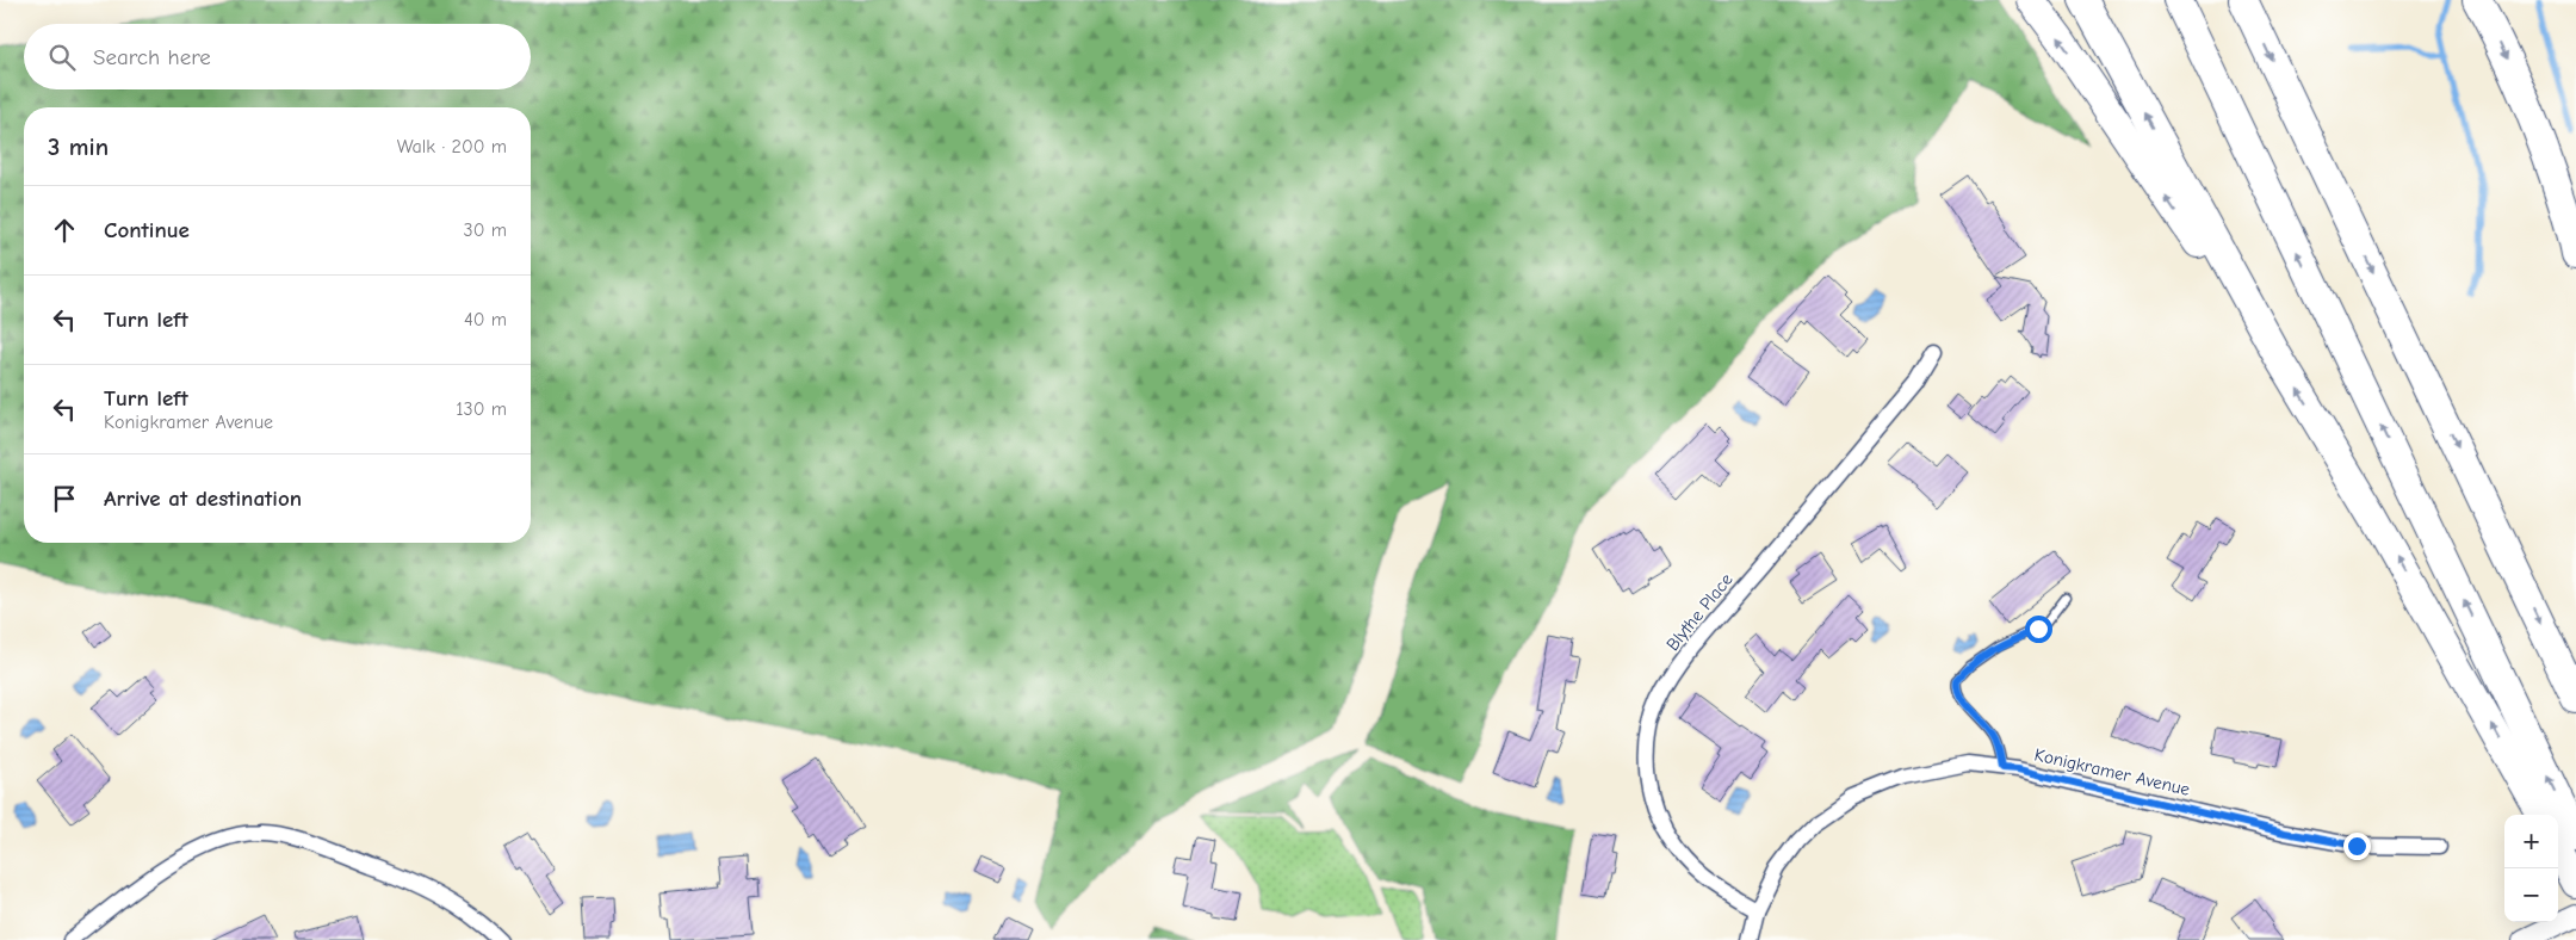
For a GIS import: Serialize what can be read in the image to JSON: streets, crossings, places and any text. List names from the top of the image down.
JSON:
{
  "streets": {
    "street": ["Blythe Place", "Konigkramer Avenue"]
  },
  "crossings": [
    ["Blythe Place", "Konigkramer Avenue"]
  ],
  "page": {
    "search": "Search here",
    "heading": ["3 min", "Walk · 200 m"],
    "list": [
      ["Continue", "30 m"],
      ["Turn left", "40 m"],
      ["Turn left", "Konigkramer Avenue", "130 m"],
      "Arrive at destination"
    ],
    "map_buttons": ["+", "−"]
  }
}
